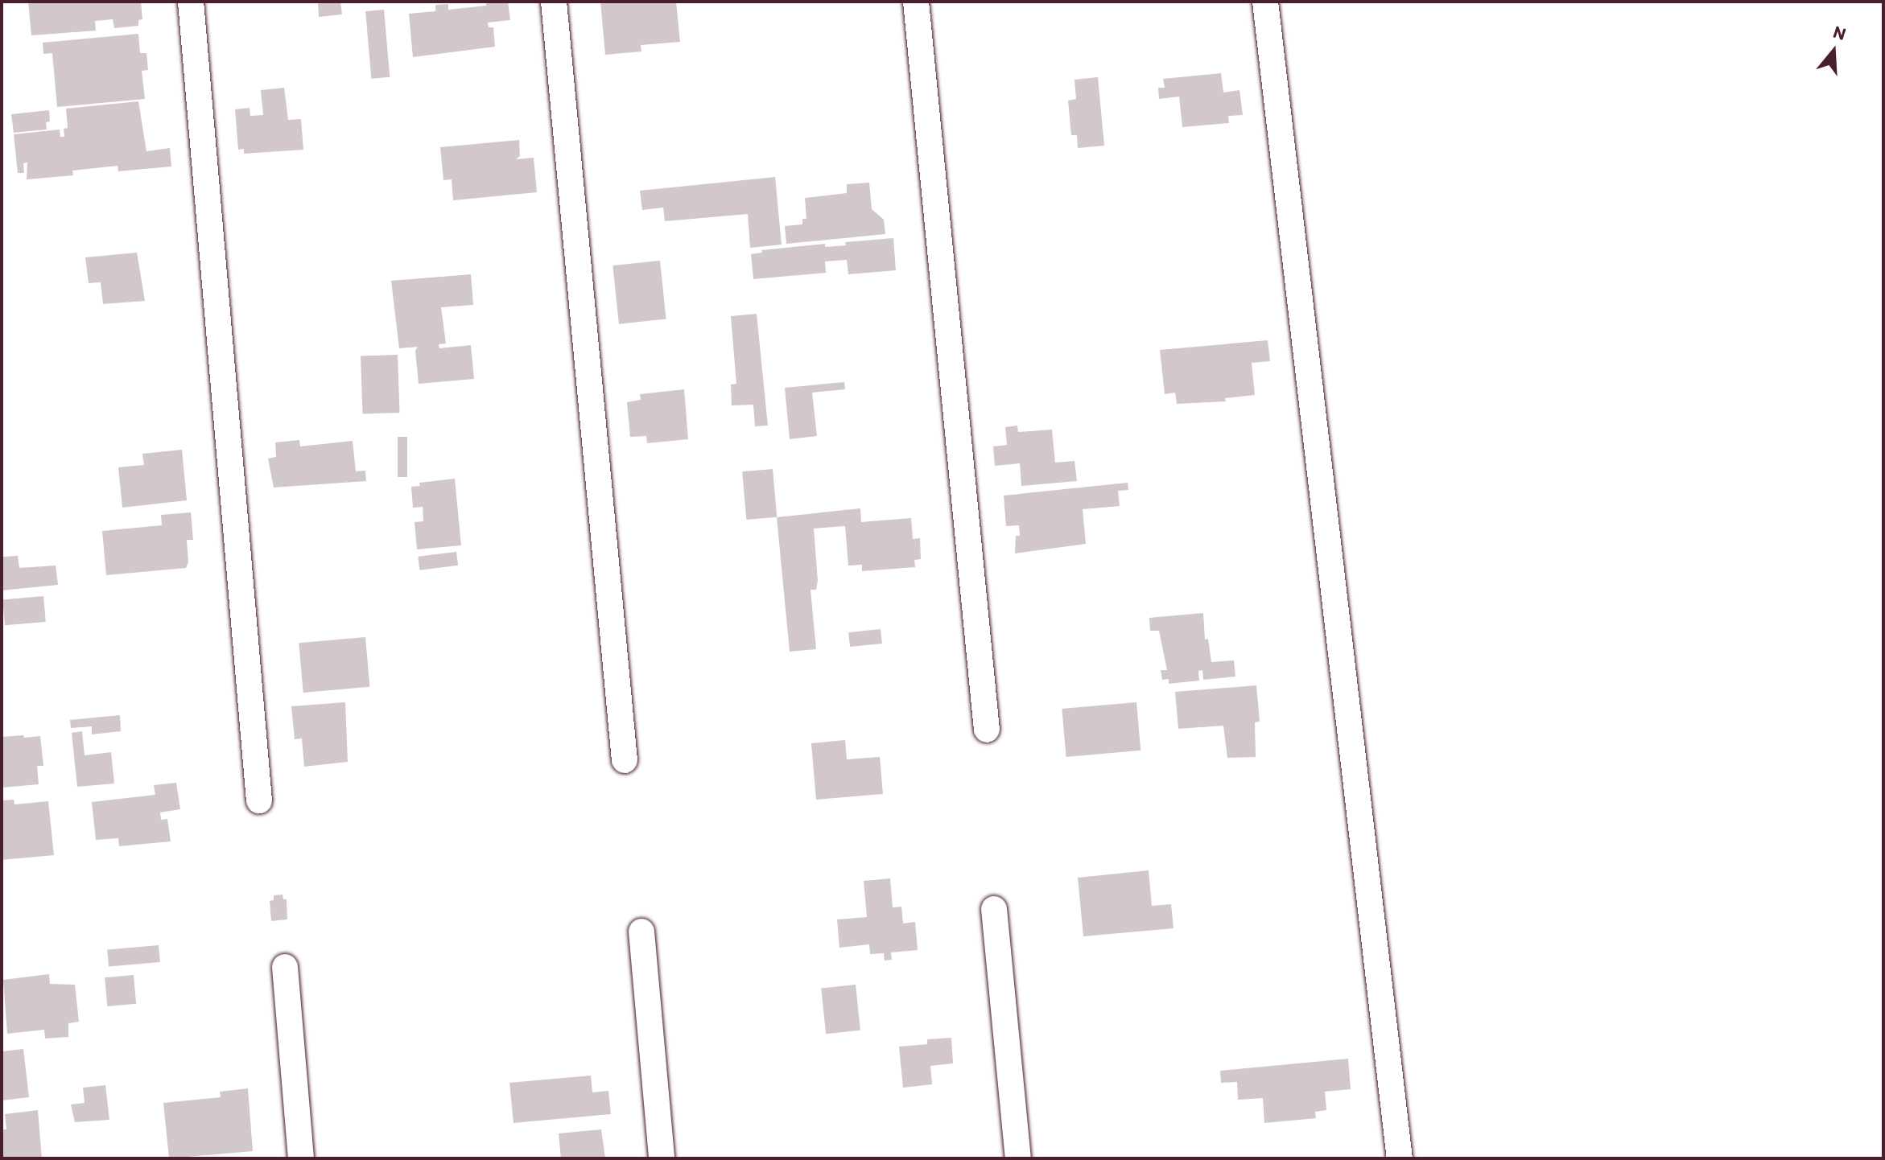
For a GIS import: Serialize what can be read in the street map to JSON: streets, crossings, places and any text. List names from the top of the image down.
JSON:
{
  "north": "top"
}
